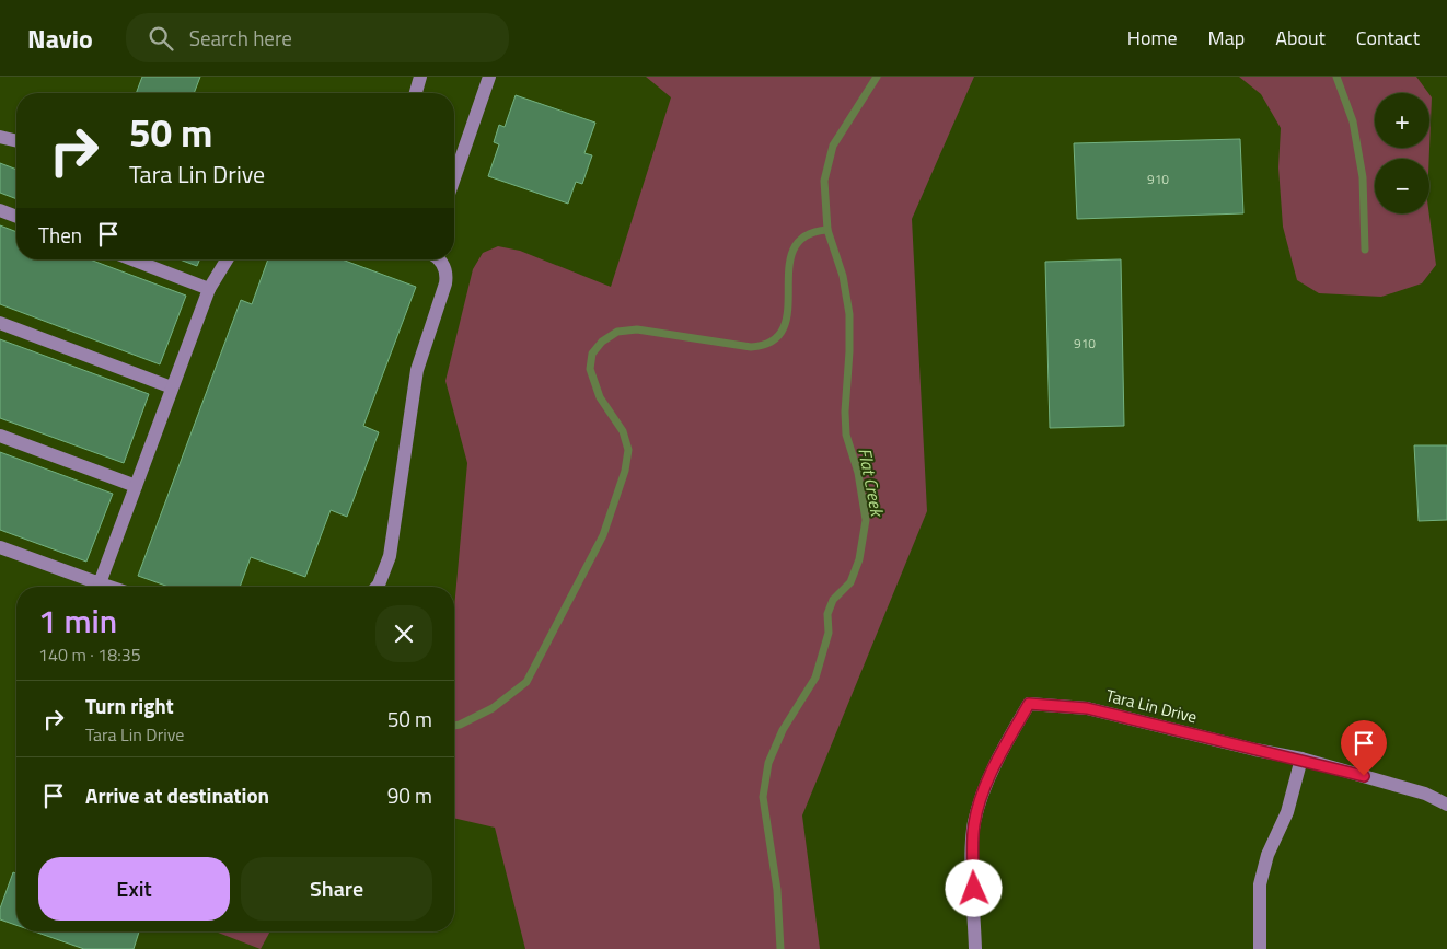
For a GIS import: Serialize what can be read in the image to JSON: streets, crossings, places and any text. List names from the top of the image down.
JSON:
{
  "streets": {
    "street": ["Tara Lin Drive"]
  },
  "water": ["Flat Creek"],
  "house_numbers": ["910", "910"],
  "page": {
    "header": "Navio",
    "search": "Search here",
    "nav": [
      "Home",
      "Map",
      "About",
      "Contact"
    ],
    "map_buttons": ["+", "−"],
    "turn": ["50 m", "Tara Lin Drive"],
    "then": "Then",
    "heading": ["1 min", "140 m · 18:35"],
    "list": [
      {
        "name": "Turn right",
        "note": "Tara Lin Drive",
        "value": "50 m"
      },
      {
        "name": "Arrive at destination",
        "value": "90 m"
      }
    ],
    "buttons": ["Exit", "Share"]
  }
}
